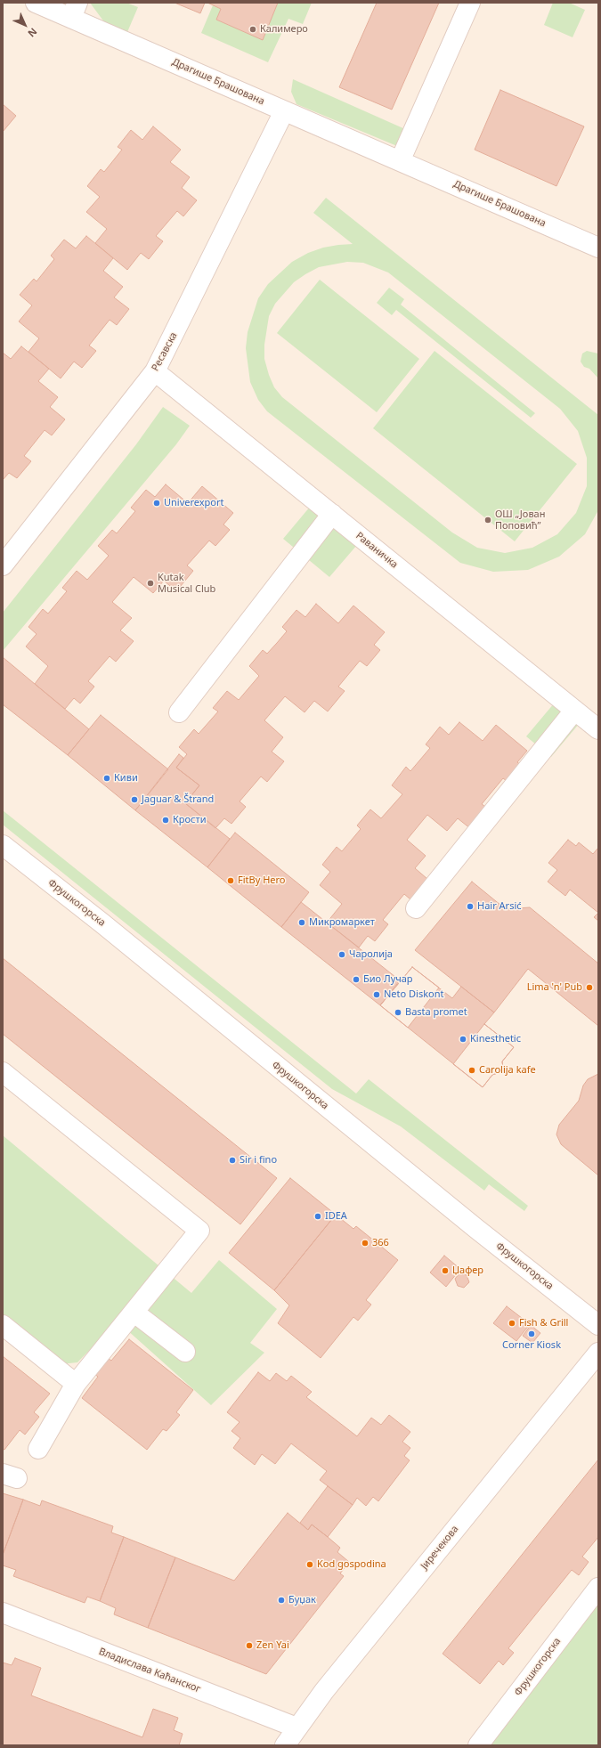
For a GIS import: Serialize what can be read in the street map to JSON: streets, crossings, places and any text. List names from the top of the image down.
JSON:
{
  "streets": {
    "street": [
      "Драгише Брашована",
      "Ресавска",
      "Раваничка",
      "Фрушкогорска",
      "Јиречекова",
      "Владислава Каћанског"
    ]
  },
  "crossings": [
    ["Драгише Брашована", "Ресавска"],
    ["Ресавска", "Раваничка"],
    ["Јиречекова", "Владислава Каћанског"]
  ],
  "places": [
    "Калимеро",
    "Univerexport",
    "ОШ „Јован Поповић”",
    "Kutak Musical Club",
    "Киви",
    "Jaguar & Štrand",
    "Крости",
    "FitBy Hero",
    "Hair Arsić",
    "Микромаркет",
    "Чаролија",
    "Био Лучар",
    "Lima 'n' Pub",
    "Neto Diskont",
    "Basta promet",
    "Kinesthetic",
    "Carolija kafe",
    "Sir i fino",
    "IDEA",
    "366",
    "Џафер",
    "Fish & Grill",
    "Corner Kiosk",
    "Kod gospodina",
    "Буџак",
    "Zen Yai"
  ],
  "north": "bottom right"
}
